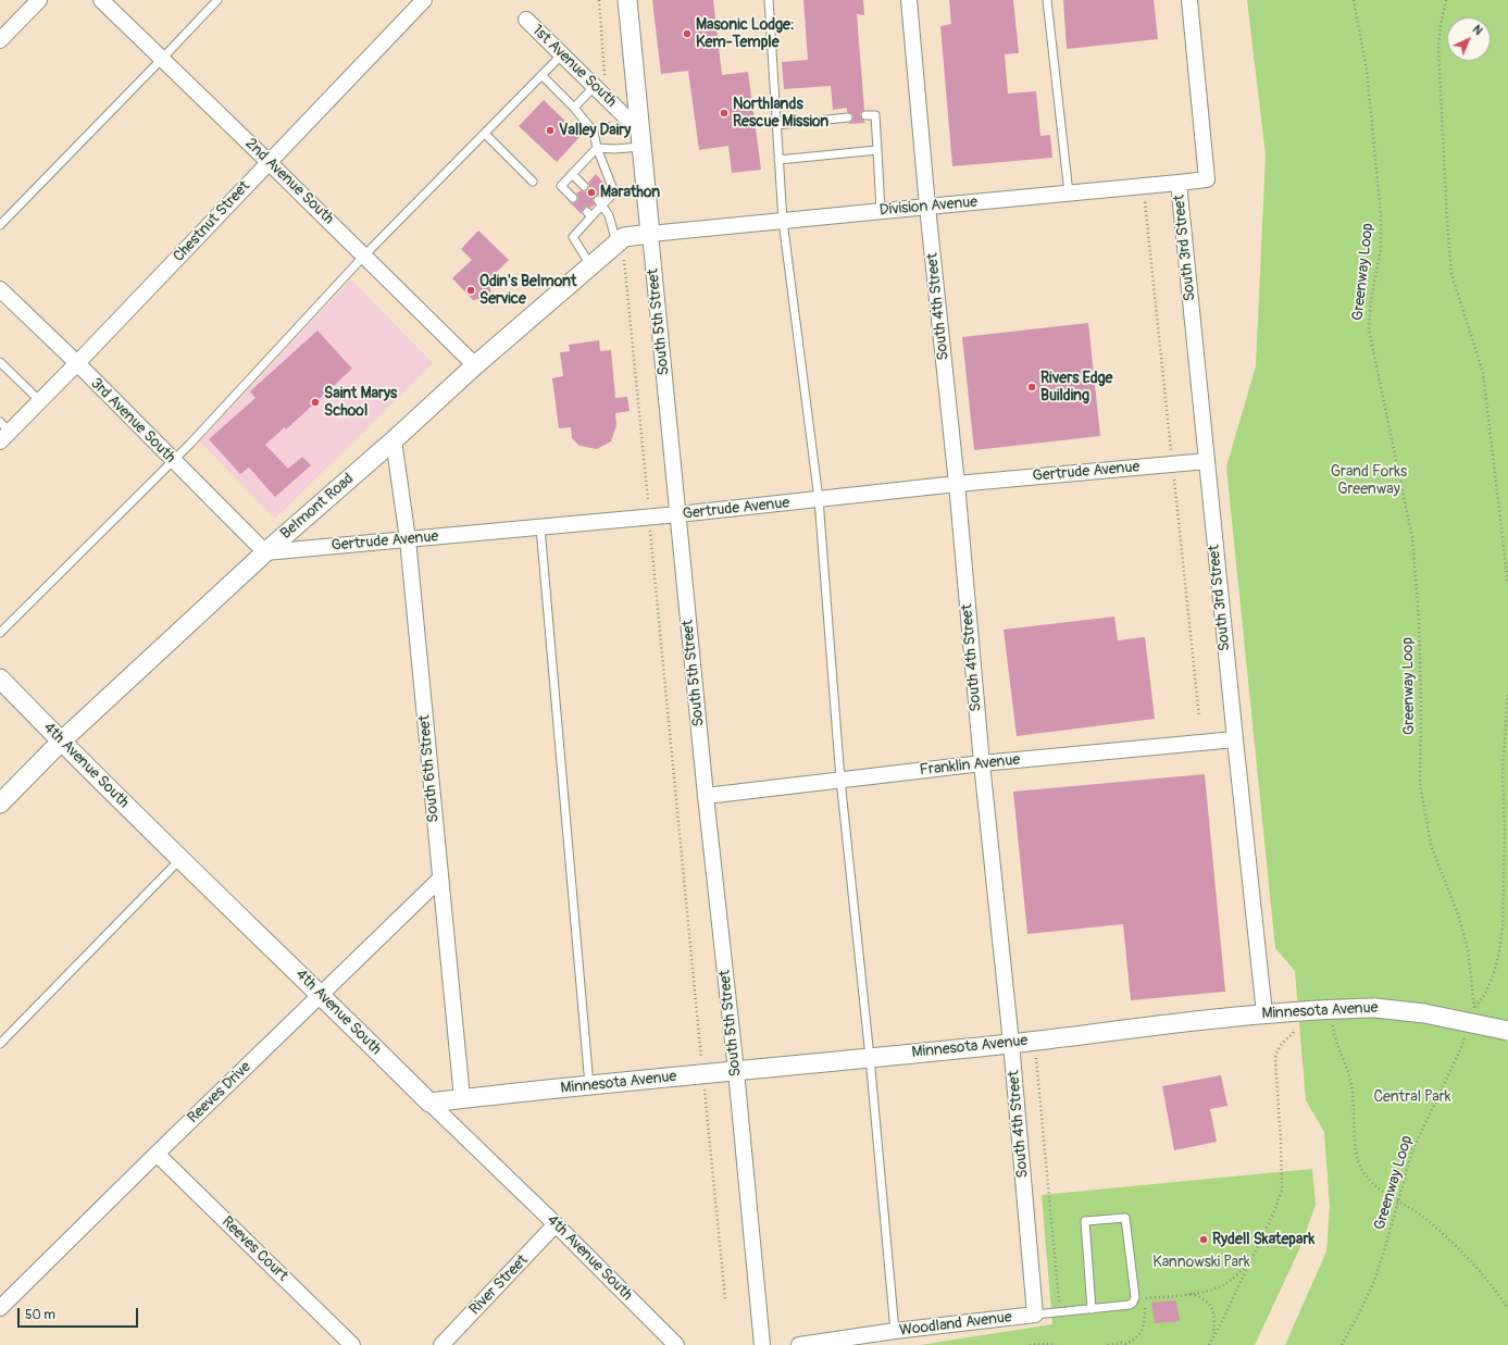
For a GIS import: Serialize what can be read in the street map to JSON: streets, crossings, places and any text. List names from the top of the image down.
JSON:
{
  "streets": {
    "street": [
      "1st Avenue South",
      "2nd Avenue South",
      "Division Avenue",
      "Chestnut Street",
      "South 3rd Street",
      "South 4th Street",
      "South 5th Street",
      "3rd Avenue South",
      "Gertrude Avenue",
      "Belmont Road",
      "4th Avenue South",
      "Franklin Avenue",
      "South 6th Street",
      "Minnesota Avenue",
      "Reeves Drive",
      "Reeves Court",
      "River Street",
      "Woodland Avenue"
    ],
    "path": ["Greenway Loop"]
  },
  "crossings": [
    ["1st Avenue South", "South 5th Street"],
    ["2nd Avenue South", "Chestnut Street"],
    ["2nd Avenue South", "Belmont Road"],
    ["Division Avenue", "South 3rd Street"],
    ["Division Avenue", "South 4th Street"],
    ["Division Avenue", "South 5th Street"],
    ["Chestnut Street", "3rd Avenue South"],
    ["South 3rd Street", "Gertrude Avenue"],
    ["South 3rd Street", "Franklin Avenue"],
    ["South 3rd Street", "Minnesota Avenue"],
    ["South 4th Street", "Gertrude Avenue"],
    ["South 4th Street", "Franklin Avenue"],
    ["South 4th Street", "Minnesota Avenue"],
    ["South 4th Street", "Woodland Avenue"],
    ["South 5th Street", "Gertrude Avenue"],
    ["South 5th Street", "Franklin Avenue"],
    ["South 5th Street", "Minnesota Avenue"],
    ["3rd Avenue South", "Gertrude Avenue"],
    ["3rd Avenue South", "Belmont Road"],
    ["Gertrude Avenue", "Belmont Road"],
    ["Gertrude Avenue", "South 6th Street"],
    ["Belmont Road", "4th Avenue South"],
    ["Belmont Road", "South 6th Street"],
    ["4th Avenue South", "Minnesota Avenue"],
    ["4th Avenue South", "Reeves Drive"],
    ["4th Avenue South", "River Street"],
    ["South 6th Street", "Minnesota Avenue"],
    ["South 6th Street", "Reeves Drive"],
    ["Reeves Drive", "Reeves Court"]
  ],
  "parks": ["Grand Forks Greenway", "Central Park", "Kannowski Park"],
  "places": [
    "Masonic Lodge: Kem-Temple",
    "Northlands Rescue Mission",
    "Valley Dairy",
    "Marathon",
    "Odin's Belmont Service",
    "Rivers Edge Building",
    "Saint Marys School",
    "Rydell Skatepark"
  ],
  "scale_bar": "50 m",
  "north": "top right"
}
